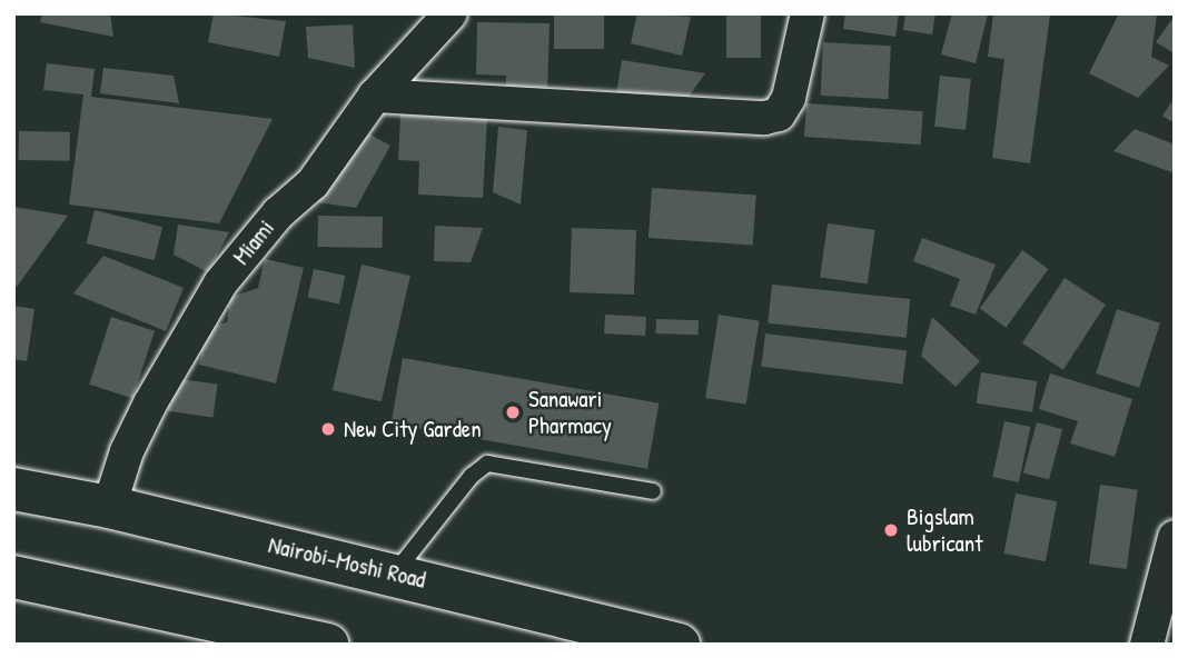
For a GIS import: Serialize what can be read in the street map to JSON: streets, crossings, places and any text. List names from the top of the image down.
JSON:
{
  "streets": {
    "highway": ["Nairobi-Moshi Road"],
    "street": ["Miami"]
  },
  "crossings": [
    ["Miami", "Nairobi-Moshi Road"]
  ],
  "places": ["Sanawari Pharmacy", "New City Garden", "Bigslam lubricant"]
}
